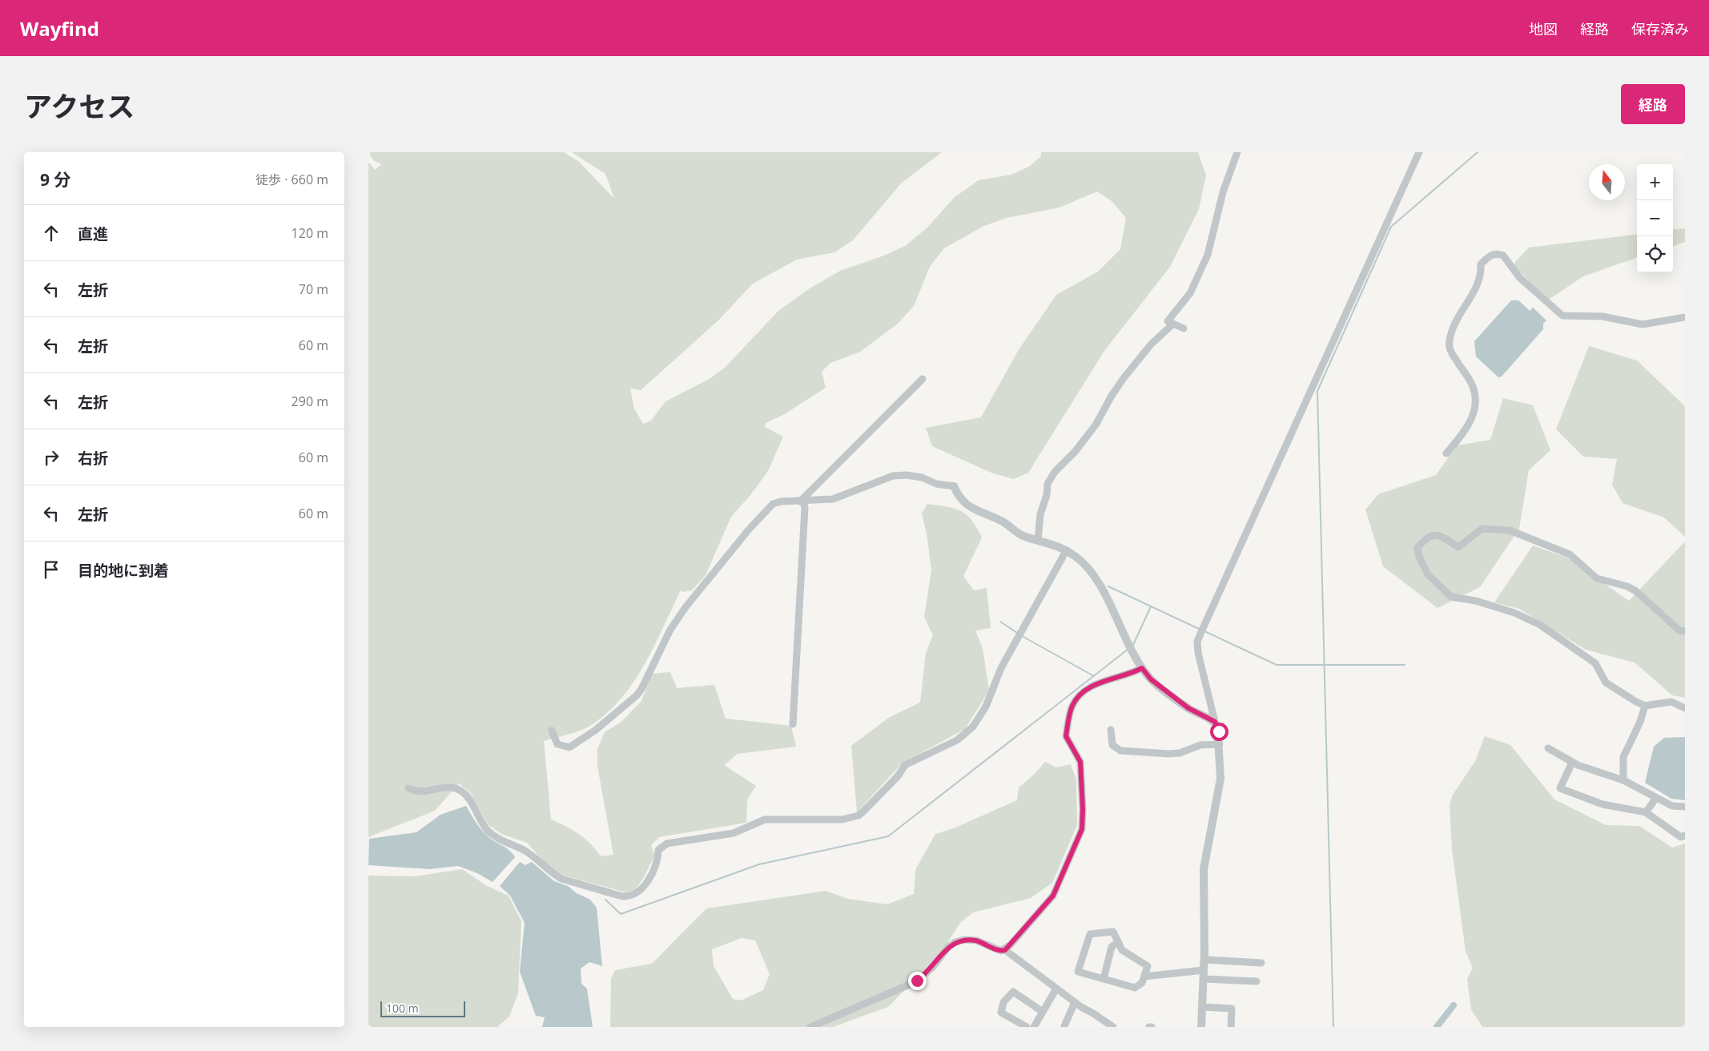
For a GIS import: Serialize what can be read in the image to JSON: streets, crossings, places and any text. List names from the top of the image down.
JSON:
{
  "scale_bar": "100 m",
  "north": "top",
  "page": {
    "header": "Wayfind",
    "nav": ["地図", "経路", "保存済み"],
    "title": "アクセス",
    "buttons": "経路",
    "heading": ["9 分", "徒歩 · 660 m"],
    "map_buttons": ["+", "−"],
    "list": [
      ["直進", "120 m"],
      ["左折", "70 m"],
      ["左折", "60 m"],
      ["左折", "290 m"],
      ["右折", "60 m"],
      ["左折", "60 m"],
      "目的地に到着"
    ],
    "scale": "100 m"
  }
}
